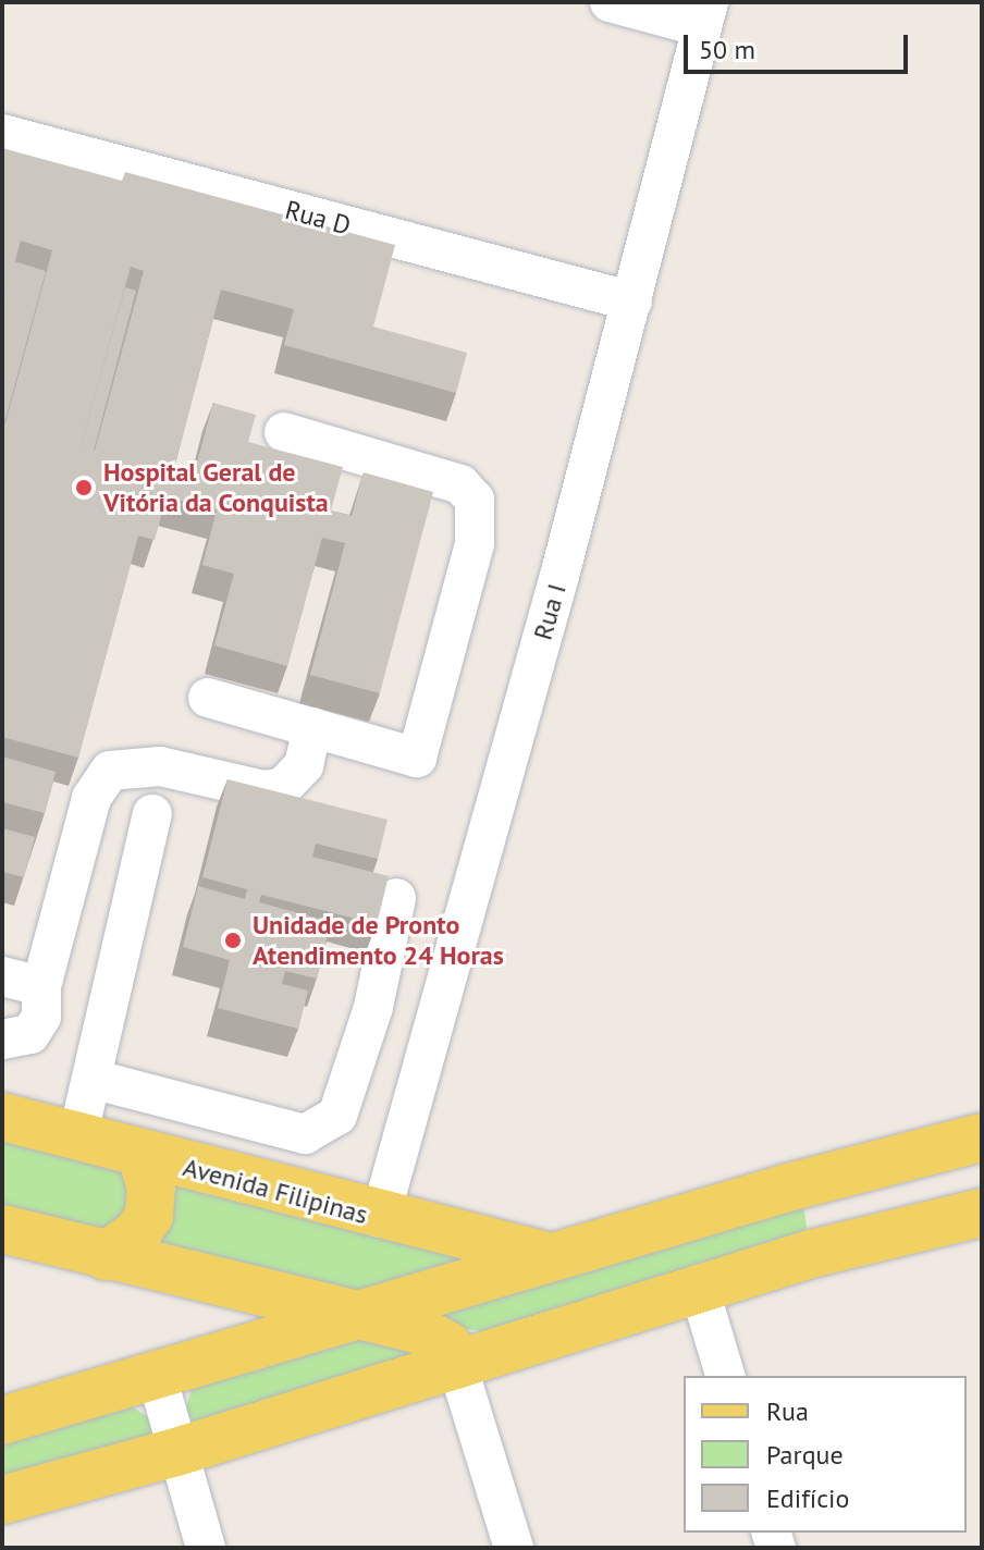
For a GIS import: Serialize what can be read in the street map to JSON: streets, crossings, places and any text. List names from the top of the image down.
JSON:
{
  "streets": {
    "main road": ["Avenida Filipinas"],
    "street": ["Rua D", "Rua I"]
  },
  "crossings": [
    ["Rua D", "Rua I"],
    ["Rua I", "Avenida Filipinas"]
  ],
  "places": ["Hospital Geral de Vitória da Conquista", "Unidade de Pronto Atendimento 24 Horas"],
  "legend": ["Rua", "Parque", "Edifício"],
  "scale_bar": "50 m"
}
